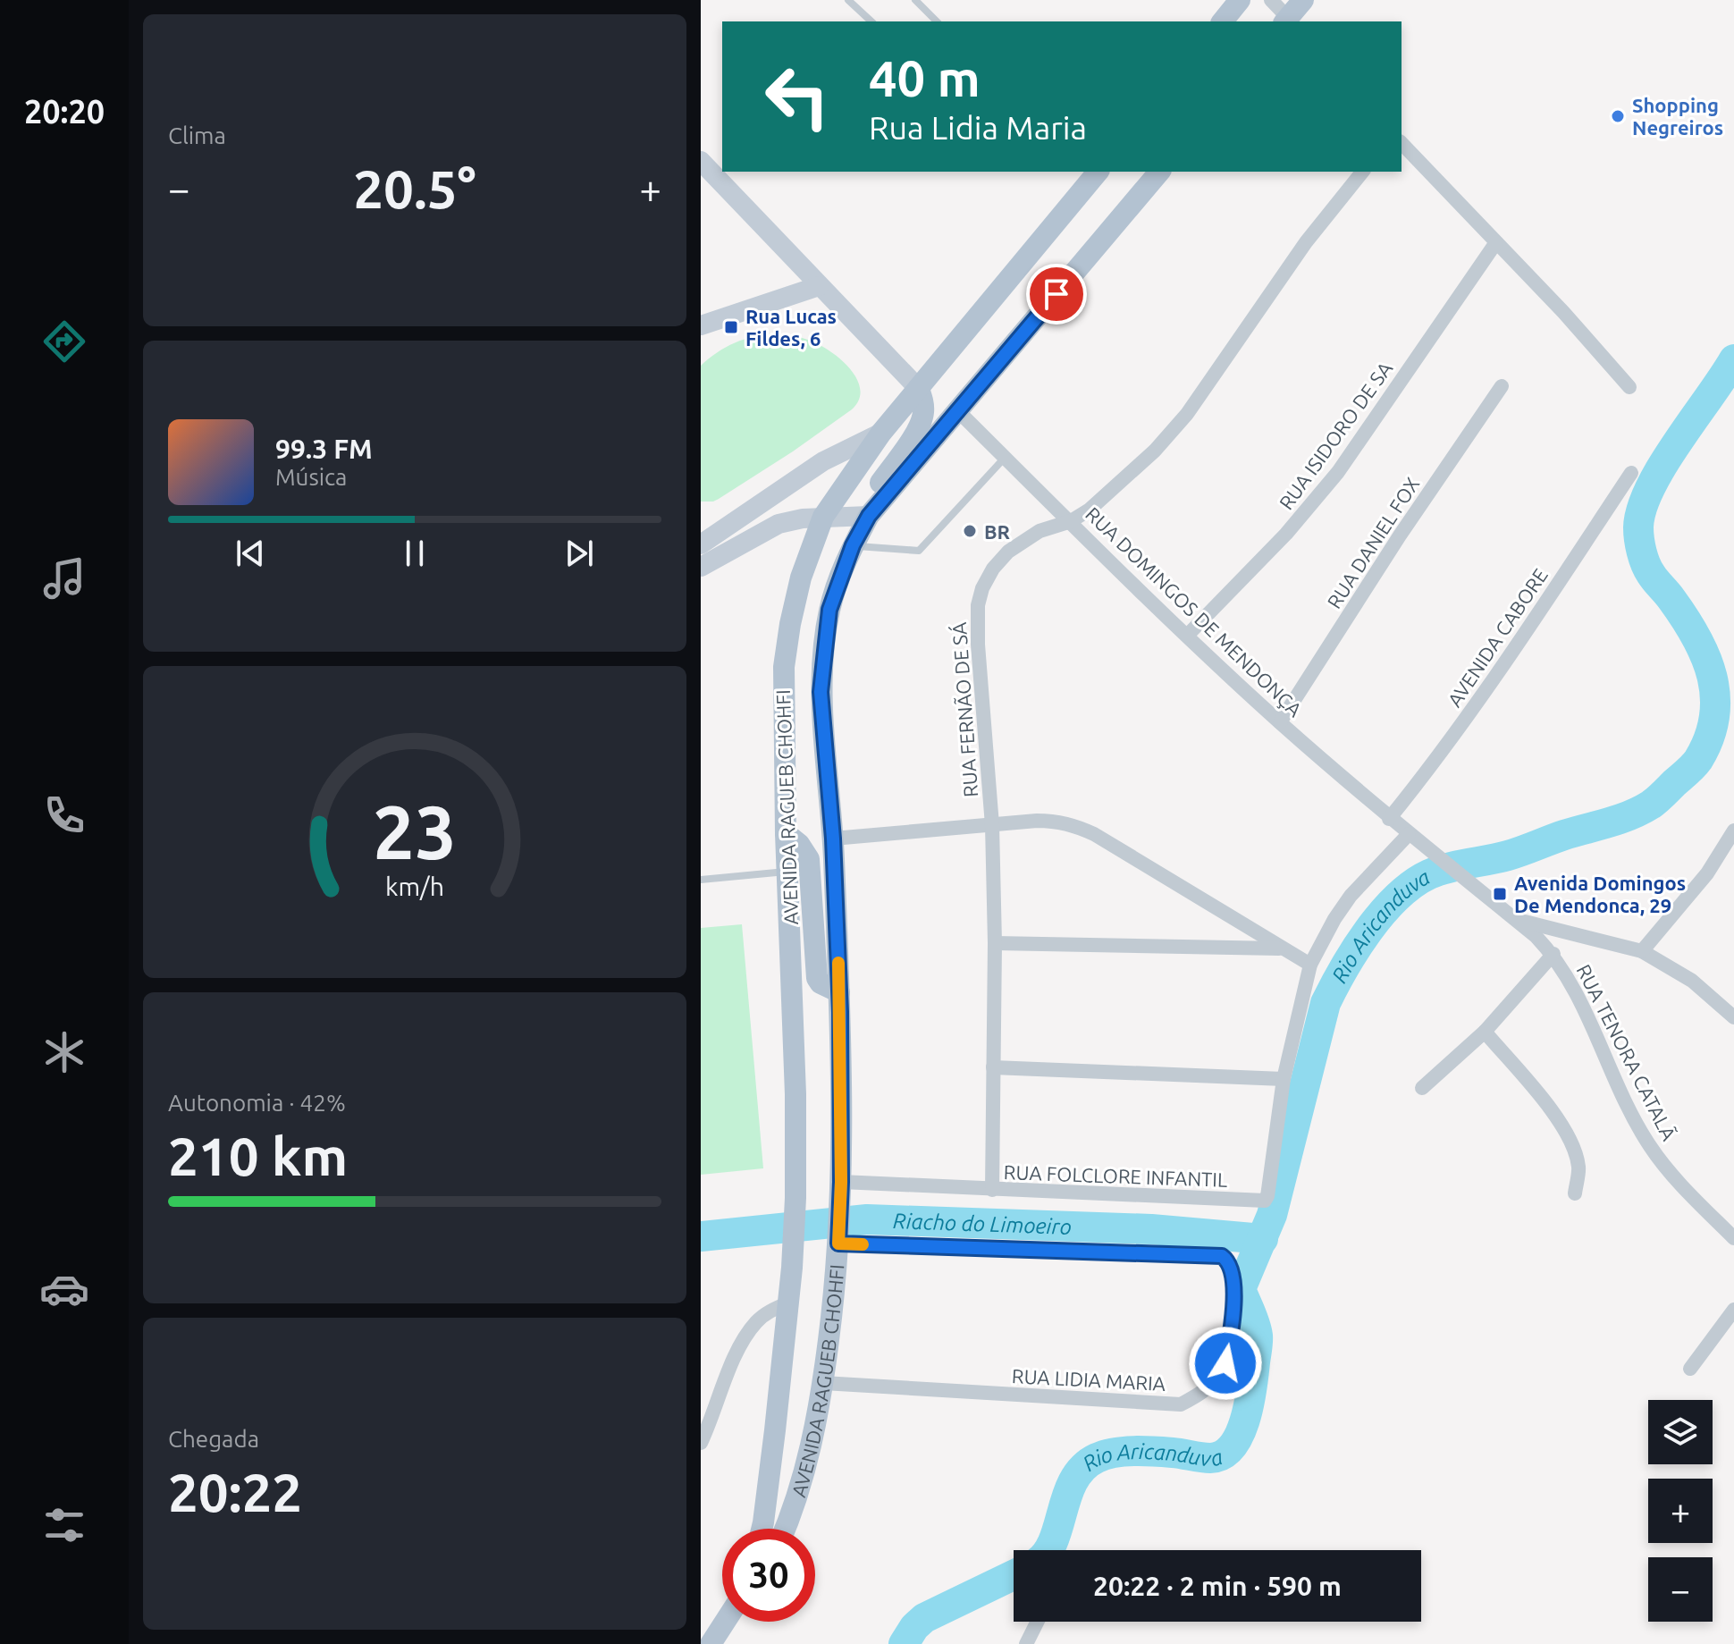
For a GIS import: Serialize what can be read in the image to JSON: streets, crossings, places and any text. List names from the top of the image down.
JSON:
{
  "streets": {
    "main road": ["AVENIDA RAGUEB CHOHFI"],
    "street": [
      "RUA ISIDORO DE SA",
      "RUA DANIEL FOX",
      "RUA DOMINGOS DE MENDONÇA",
      "AVENIDA CABORE",
      "RUA FERNÃO DE SÁ",
      "RUA TENORA CATALÃ",
      "RUA FOLCLORE INFANTIL",
      "RUA LIDIA MARIA"
    ]
  },
  "crossings": [
    ["RUA ISIDORO DE SA", "RUA DOMINGOS DE MENDONÇA"],
    ["RUA DANIEL FOX", "RUA DOMINGOS DE MENDONÇA"],
    ["RUA DOMINGOS DE MENDONÇA", "AVENIDA CABORE"],
    ["RUA DOMINGOS DE MENDONÇA", "RUA FERNÃO DE SÁ"],
    ["RUA DOMINGOS DE MENDONÇA", "AVENIDA RAGUEB CHOHFI"],
    ["RUA DOMINGOS DE MENDONÇA", "RUA TENORA CATALÃ"],
    ["RUA FERNÃO DE SÁ", "RUA FOLCLORE INFANTIL"],
    ["AVENIDA RAGUEB CHOHFI", "RUA FOLCLORE INFANTIL"],
    ["AVENIDA RAGUEB CHOHFI", "RUA LIDIA MARIA"]
  ],
  "water": ["Rio Aricanduva", "Riacho do Limoeiro"],
  "places": {
    "other": ["Shopping Negreiros", "BR"],
    "transit": ["Rua Lucas Fildes, 6", "Avenida Domingos De Mendonca, 29"]
  },
  "page": {
    "tabs": "20:20",
    "tile": [
      "Clima",
      ["Autonomia · 42%", "210 km"],
      ["Chegada", "20:22"]
    ],
    "turn": ["40 m", "Rua Lidia Maria"],
    "heat": ["−", "20.5°", "+"],
    "song": ["99.3 FM", "Música"],
    "map_buttons": ["+", "−"],
    "limit": "30",
    "trip": "20:22 · 2 min · 590 m",
    "gauge": ["23", "km/h"]
  }
}
